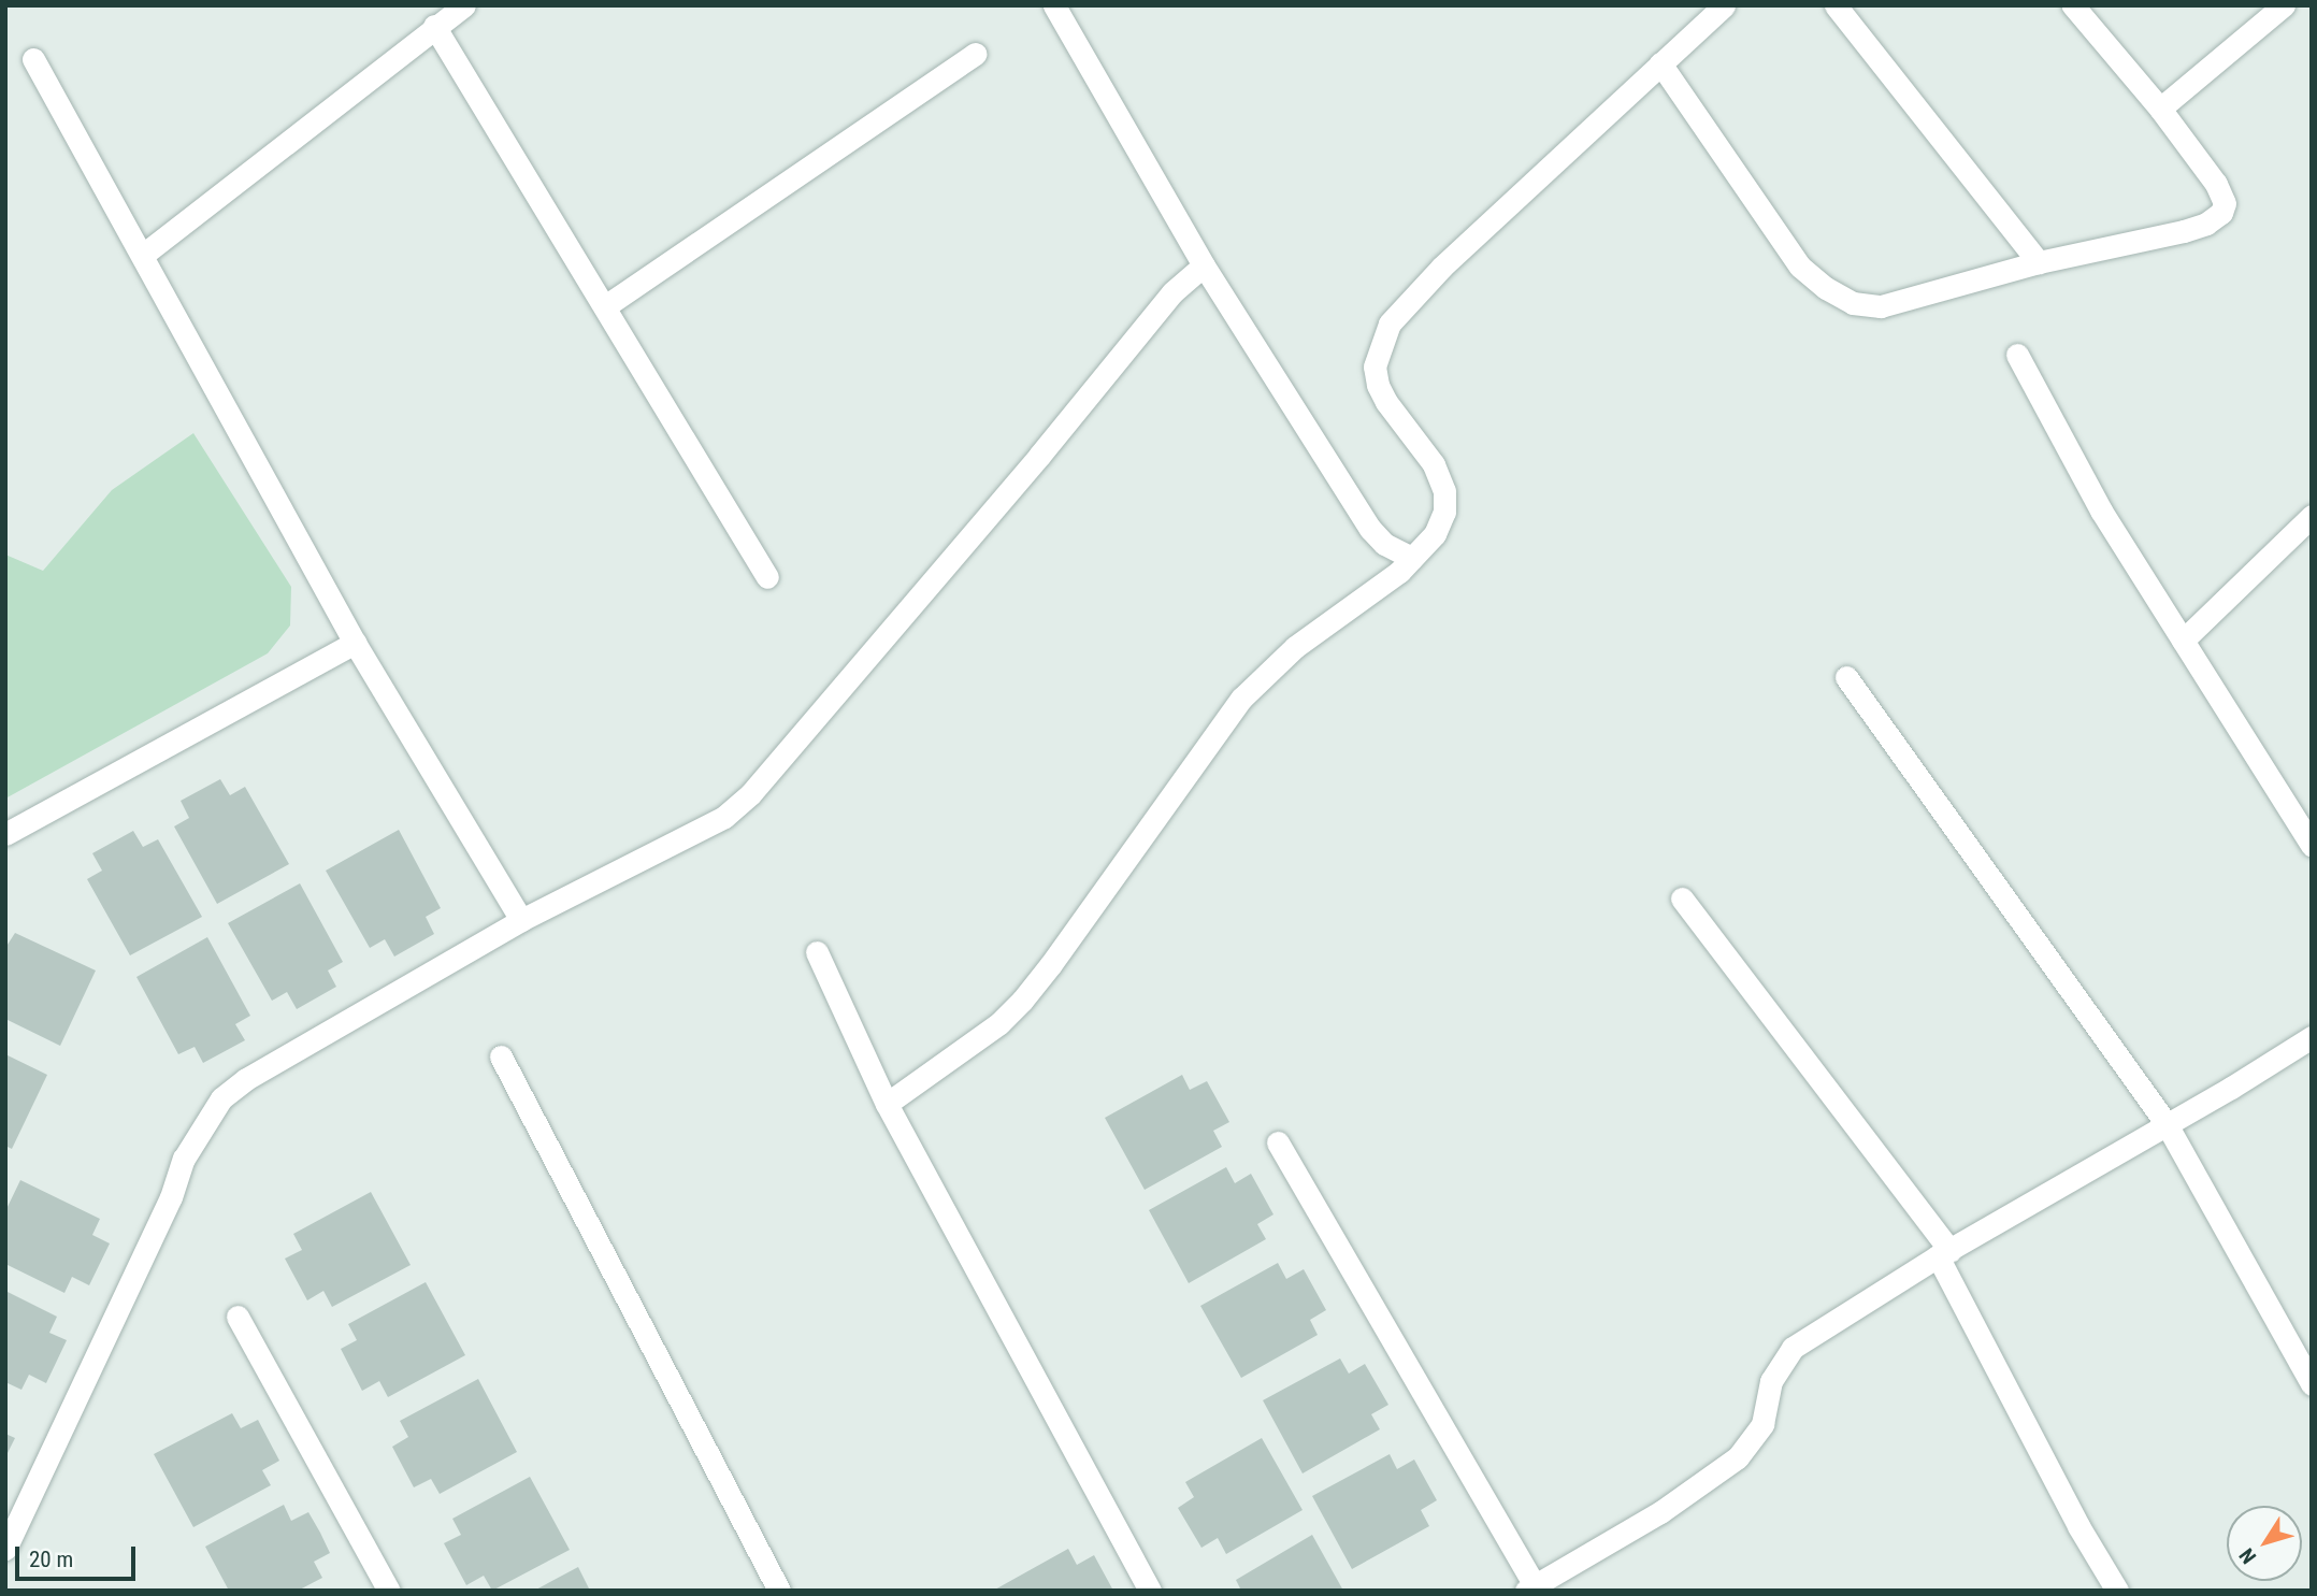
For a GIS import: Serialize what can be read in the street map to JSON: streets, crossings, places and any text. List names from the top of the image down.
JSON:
{
  "scale_bar": "20 m",
  "north": "bottom left"
}
